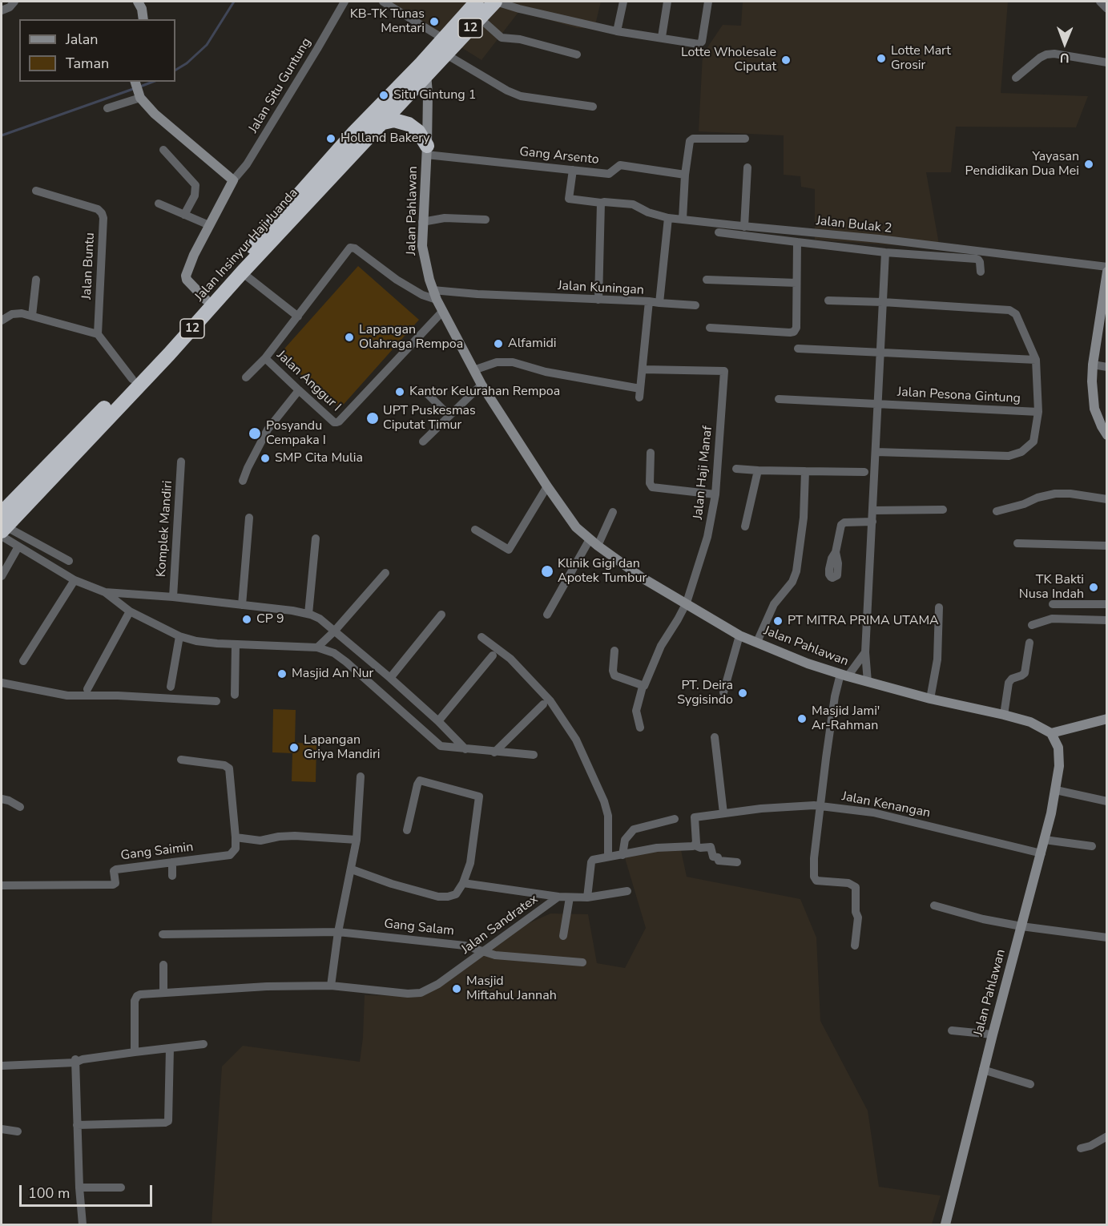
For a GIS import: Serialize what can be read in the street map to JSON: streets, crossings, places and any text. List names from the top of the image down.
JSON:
{
  "streets": {
    "highway": ["12", "Jalan Insinyur Haji Juanda"],
    "main road": ["Jalan Pahlawan"],
    "street": [
      "Jalan Situ Guntung",
      "Gang Arsento",
      "Jalan Bulak 2",
      "Jalan Buntu",
      "Jalan Kuningan",
      "Jalan Anggur I",
      "Jalan Pesona Gintung",
      "Jalan Haji Manaf",
      "Komplek Mandiri",
      "Jalan Kenangan",
      "Gang Saimin",
      "Jalan Sandratex",
      "Gang Salam"
    ]
  },
  "crossings": [
    ["Gang Arsento", "Jalan Pahlawan"],
    ["Gang Arsento", "Jalan Bulak 2"],
    ["Jalan Pahlawan", "Jalan Insinyur Haji Juanda"],
    ["Jalan Pahlawan", "Jalan Kuningan"],
    ["Jalan Pahlawan", "Jalan Anggur I"],
    ["Jalan Pahlawan", "Jalan Pesona Gintung"],
    ["Jalan Pahlawan", "Jalan Haji Manaf"],
    ["Jalan Pahlawan", "Jalan Kenangan"],
    ["Jalan Insinyur Haji Juanda", "Komplek Mandiri"],
    ["Jalan Kuningan", "Jalan Anggur I"],
    ["Jalan Kuningan", "Jalan Haji Manaf"],
    ["Jalan Sandratex", "Gang Salam"]
  ],
  "places": [
    "KB-TK Tunas Mentari",
    "Lotte Mart Grosir",
    "Lotte Wholesale Ciputat",
    "Situ Gintung 1",
    "Holland Bakery",
    "Yayasan Pendidikan Dua Mei",
    "Lapangan Olahraga Rempoa",
    "Alfamidi",
    "Kantor Kelurahan Rempoa",
    "UPT Puskesmas Ciputat Timur",
    "Posyandu Cempaka I",
    "SMP Cita Mulia",
    "Klinik Gigi dan Apotek Tumbur",
    "TK Bakti Nusa Indah",
    "CP 9",
    "PT MITRA PRIMA UTAMA",
    "Masjid An Nur",
    "PT. Deira Sygisindo",
    "Masjid Jami' Ar-Rahman",
    "Lapangan Griya Mandiri",
    "Masjid Miftahul Jannah"
  ],
  "legend": ["Jalan", "Taman"],
  "scale_bar": "100 m",
  "north": "bottom"
}
